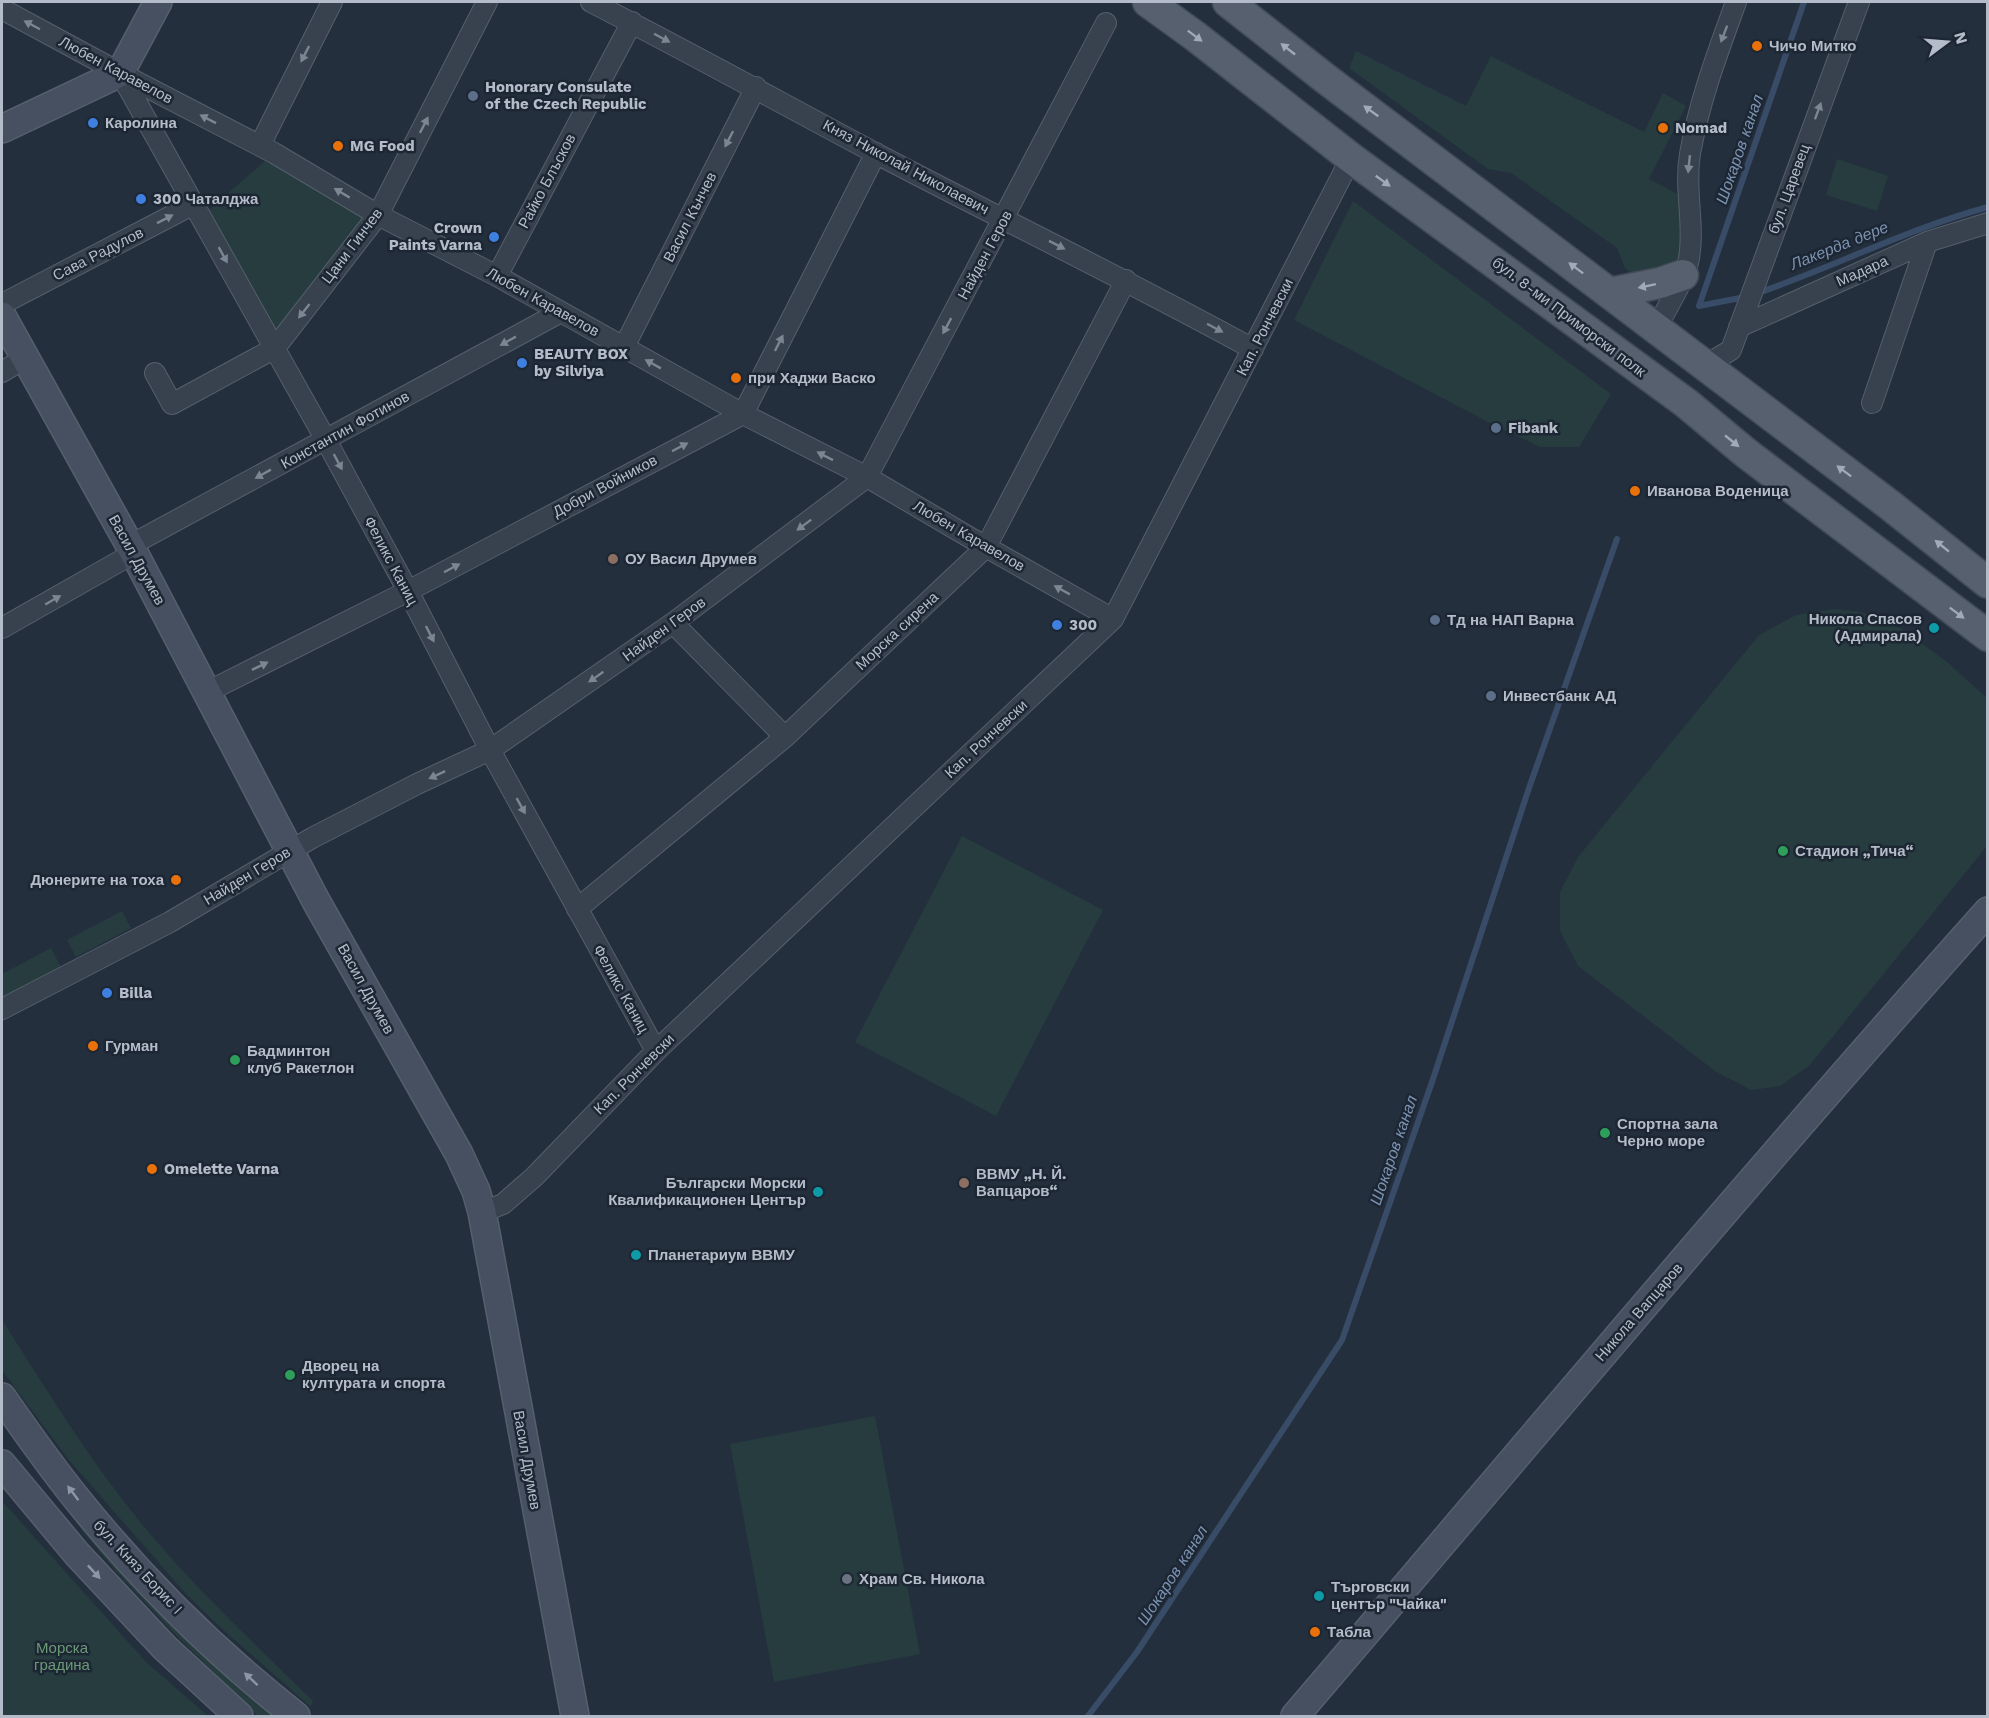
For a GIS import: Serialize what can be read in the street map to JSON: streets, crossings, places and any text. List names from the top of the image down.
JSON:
{
  "streets": {
    "main road": ["бул. 8-ми Приморски полк"],
    "street": [
      "Любен Каравелов",
      "Княз Николай Николаевич",
      "Райко Блъсков",
      "бул. Царевец",
      "Васил Кънчев",
      "Цани Гинчев",
      "Сава Радулов",
      "Найден Геров",
      "Мадара",
      "Кап. Рончевски",
      "Константин Фотинов",
      "Добри Войников",
      "Васил Друмев",
      "Феликс Каниц",
      "Морска сирена",
      "Никола Вапцаров",
      "бул. Княз Борис I"
    ]
  },
  "crossings": [
    ["Любен Каравелов", "Райко Блъсков"],
    ["Любен Каравелов", "Васил Кънчев"],
    ["Любен Каравелов", "Цани Гинчев"],
    ["Любен Каравелов", "Найден Геров"],
    ["Любен Каравелов", "Кап. Рончевски"],
    ["Любен Каравелов", "Константин Фотинов"],
    ["Любен Каравелов", "Добри Войников"],
    ["Любен Каравелов", "Феликс Каниц"],
    ["Любен Каравелов", "Морска сирена"],
    ["Княз Николай Николаевич", "Райко Блъсков"],
    ["Княз Николай Николаевич", "Васил Кънчев"],
    ["Княз Николай Николаевич", "Найден Геров"],
    ["Княз Николай Николаевич", "Кап. Рончевски"],
    ["Княз Николай Николаевич", "Морска сирена"],
    ["бул. Царевец", "Мадара"],
    ["Цани Гинчев", "Феликс Каниц"],
    ["Сава Радулов", "Феликс Каниц"],
    ["Найден Геров", "Васил Друмев"],
    ["Найден Геров", "Феликс Каниц"],
    ["бул. 8-ми Приморски полк", "Кап. Рончевски"],
    ["Кап. Рончевски", "Васил Друмев"],
    ["Кап. Рончевски", "Феликс Каниц"],
    ["Константин Фотинов", "Васил Друмев"],
    ["Константин Фотинов", "Феликс Каниц"],
    ["Добри Войников", "Васил Друмев"],
    ["Добри Войников", "Феликс Каниц"],
    ["Феликс Каниц", "Морска сирена"]
  ],
  "one_way": [
    "Любен Каравелов",
    "Княз Николай Николаевич",
    "Найден Геров",
    "Добри Войников",
    "Феликс Каниц"
  ],
  "water": ["Шокаров канал", "Лакерда дере"],
  "parks": ["Морска градина"],
  "places": [
    "Чичо Митко",
    "Honorary Consulate of the Czech Republic",
    "Каролина",
    "Nomad",
    "MG Food",
    "300 Чаталджа",
    "Crown Paints Varna",
    "BEAUTY BOX by Silviya",
    "при Хаджи Васко",
    "Fibank",
    "Иванова Воденица",
    "ОУ Васил Друмев",
    "Тд на НАП Варна",
    "300",
    "Никола Спасов (Адмирала)",
    "Инвестбанк АД",
    "Стадион „Тича“",
    "Дюнерите на тоха",
    "Billa",
    "Гурман",
    "Бадминтон клуб Ракетлон",
    "Спортна зала Черно море",
    "Omelette Varna",
    "ВВМУ „Н. Й. Вапцаров“",
    "Български Морски Квалификационен Център",
    "Планетариум ВВМУ",
    "Дворец на културата и спорта",
    "Храм Св. Никола",
    "Търговски център \"Чайка\"",
    "Табла"
  ],
  "north": "right"
}
